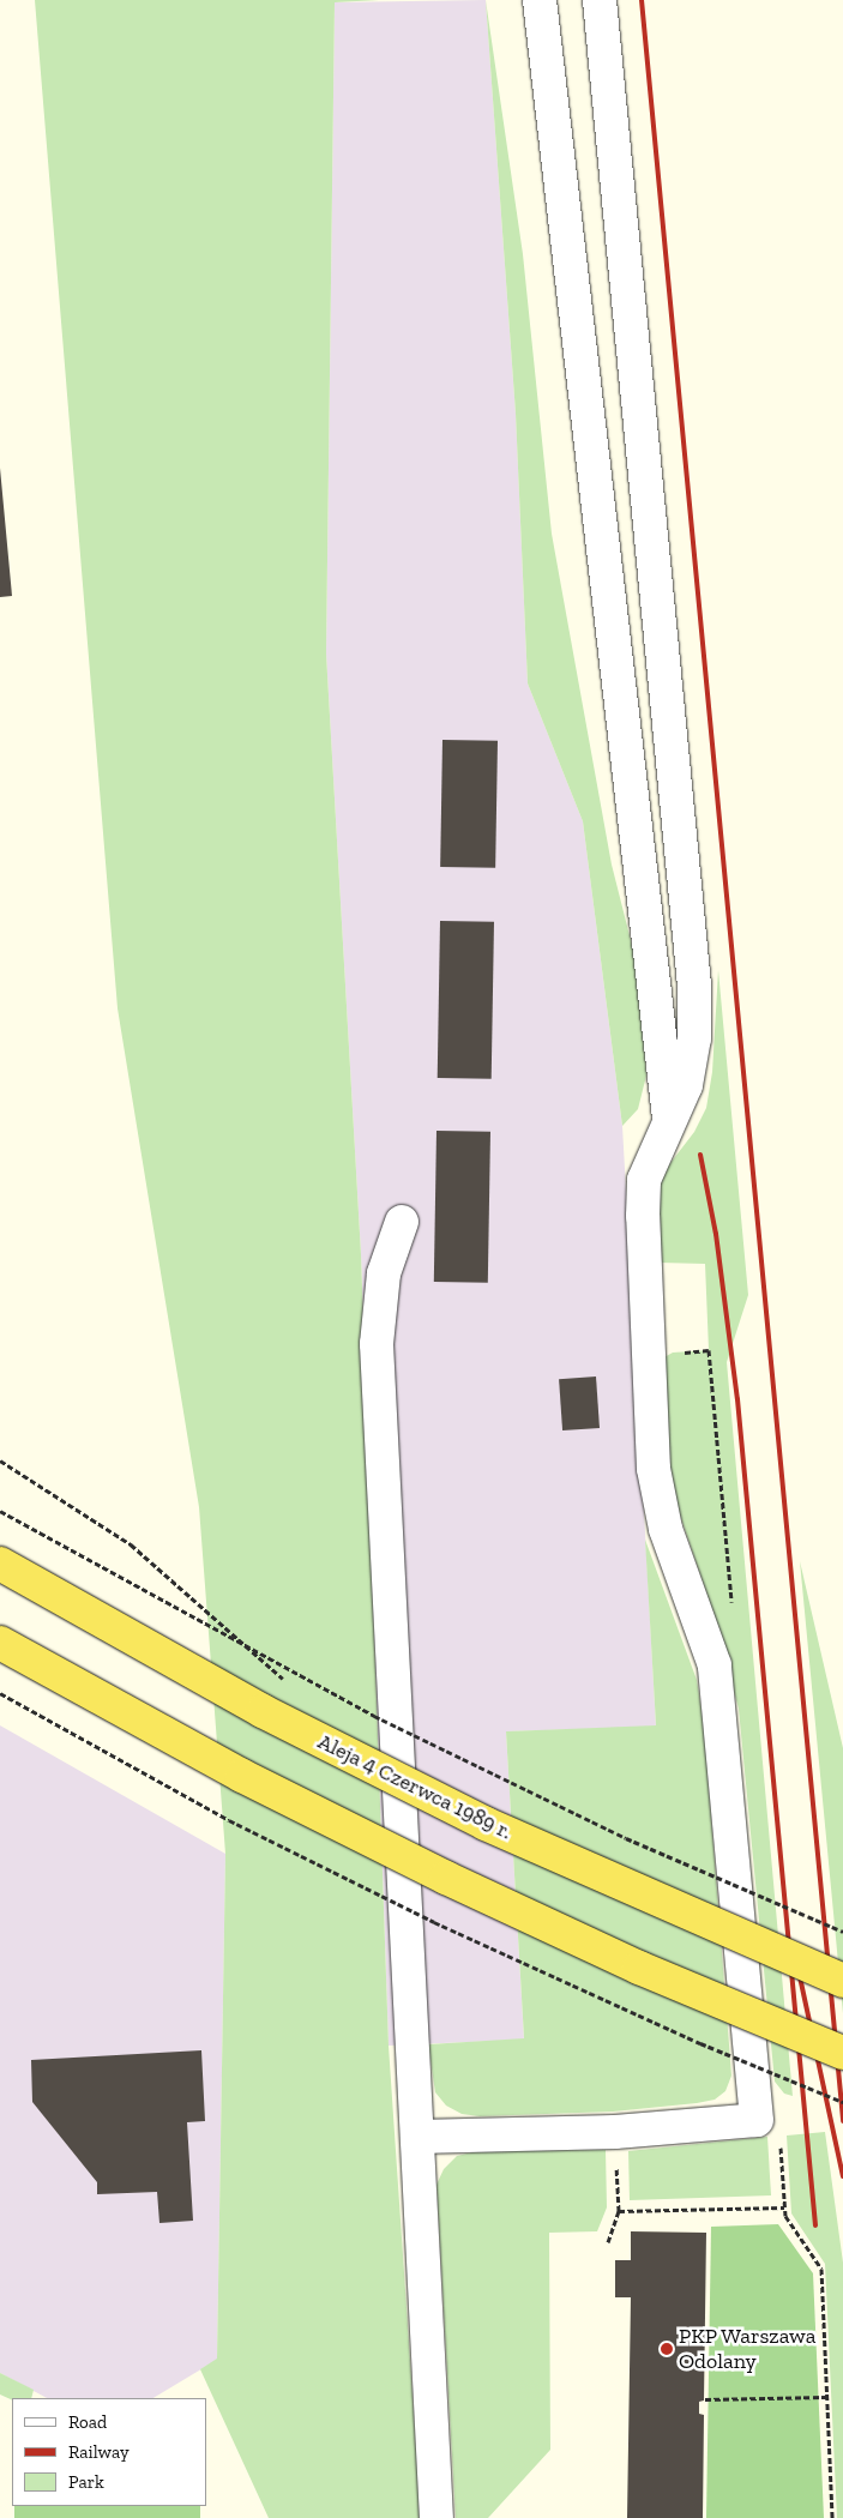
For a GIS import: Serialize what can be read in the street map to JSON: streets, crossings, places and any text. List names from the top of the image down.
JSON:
{
  "streets": {
    "main road": ["Aleja 4 Czerwca 1989 r."]
  },
  "places": ["PKP Warszawa Odolany"],
  "legend": ["Road", "Railway", "Park"]
}
